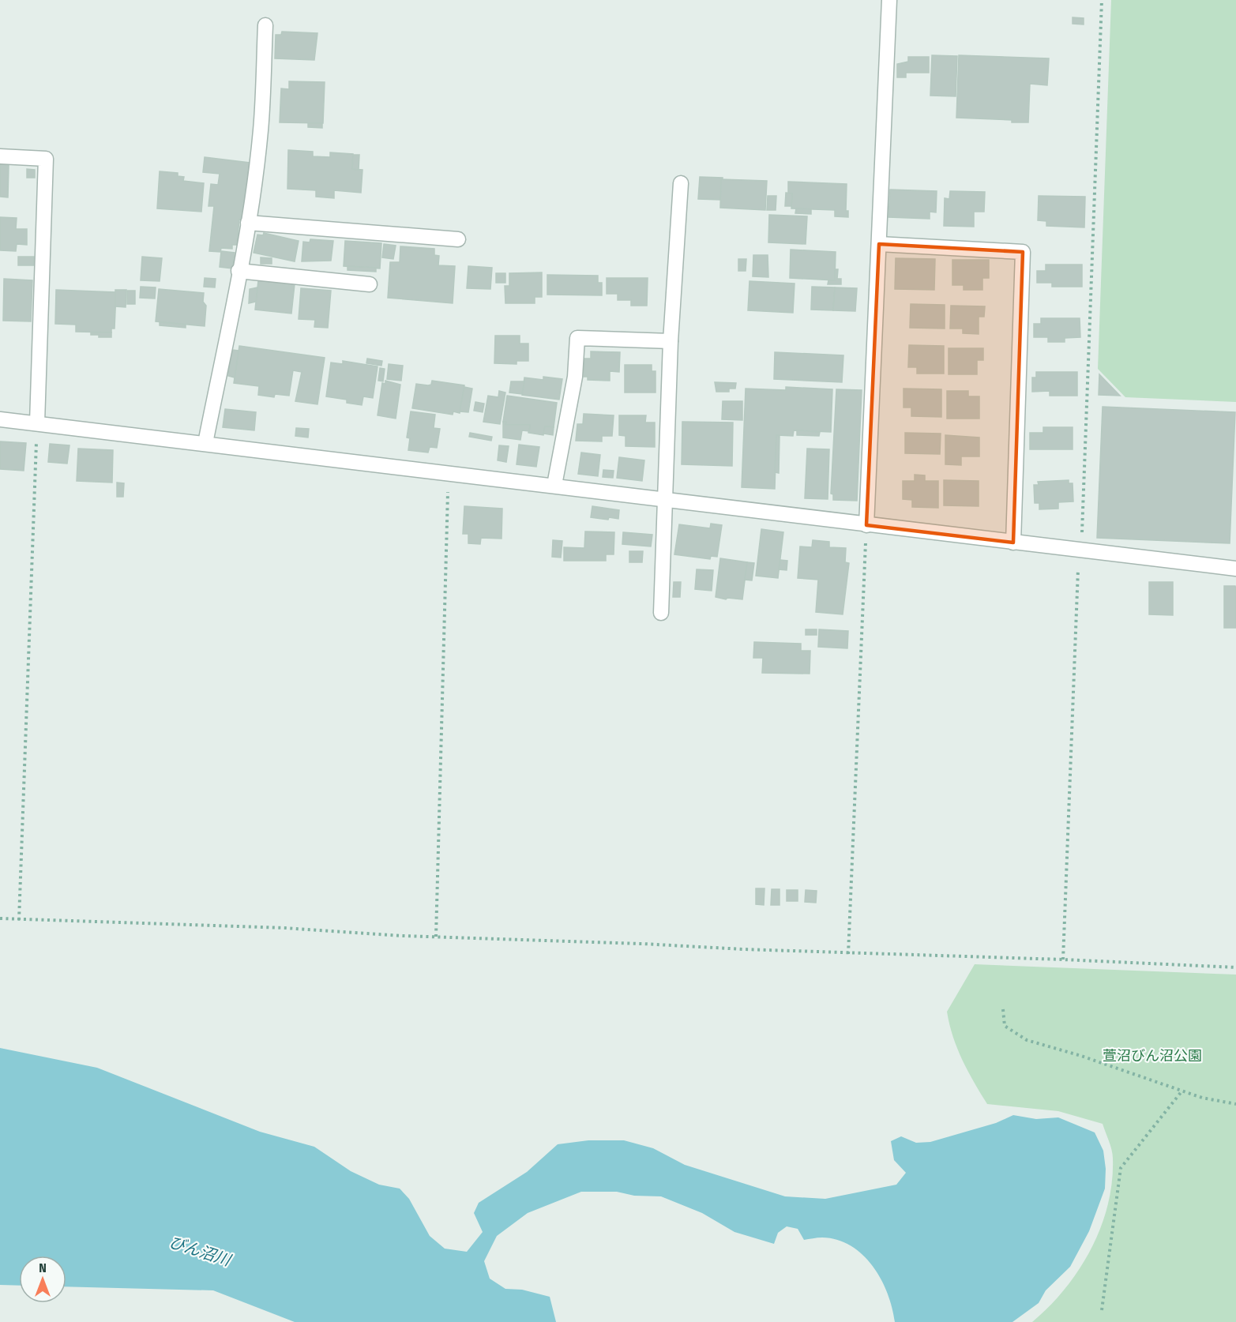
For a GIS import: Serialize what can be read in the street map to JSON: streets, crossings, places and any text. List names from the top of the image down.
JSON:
{
  "water": ["びん沼川"],
  "parks": ["萱沼びん沼公園"],
  "north": "top"
}
